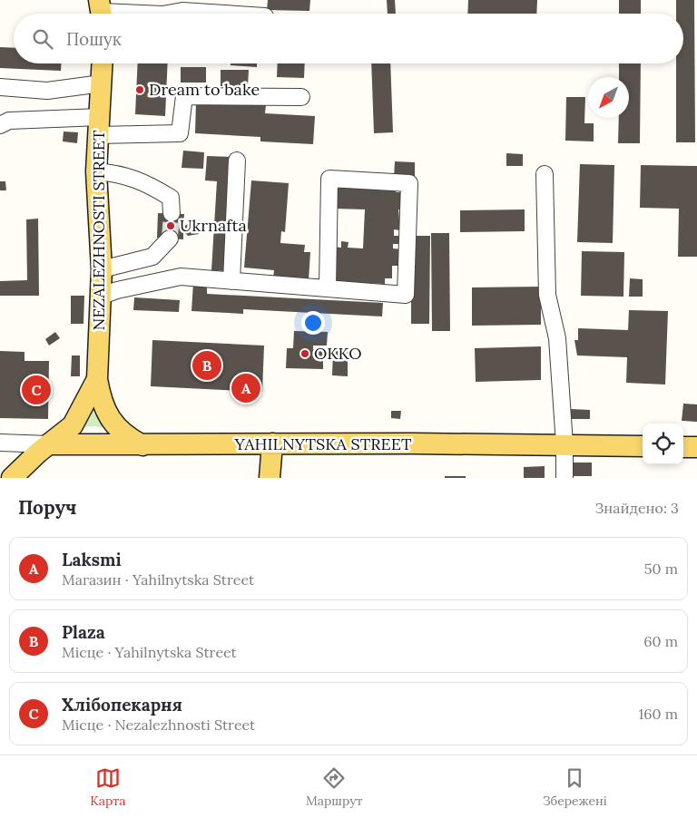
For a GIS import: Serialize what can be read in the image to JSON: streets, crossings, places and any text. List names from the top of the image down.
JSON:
{
  "streets": {
    "main road": ["NEZALEZHNOSTI STREET", "YAHILNYTSKA STREET"]
  },
  "crossings": [
    ["NEZALEZHNOSTI STREET", "YAHILNYTSKA STREET"]
  ],
  "places": ["Dream to bake", "Ukrnafta", "OKKO"],
  "north": "bottom left",
  "page": {
    "search": "Пошук",
    "pins": ["B", "A", "C"],
    "heading": ["Поруч", "Знайдено: 3"],
    "list": [
      {
        "mark": "A",
        "name": "Laksmi",
        "note": "Магазин · Yahilnytska Street",
        "value": "50 m"
      },
      {
        "mark": "B",
        "name": "Plaza",
        "note": "Місце · Yahilnytska Street",
        "value": "60 m"
      },
      {
        "mark": "C",
        "name": "Хлібопекарня",
        "note": "Місце · Nezalezhnosti Street",
        "value": "160 m"
      }
    ],
    "nav": ["Карта", "Маршрут", "Збережені"]
  }
}
